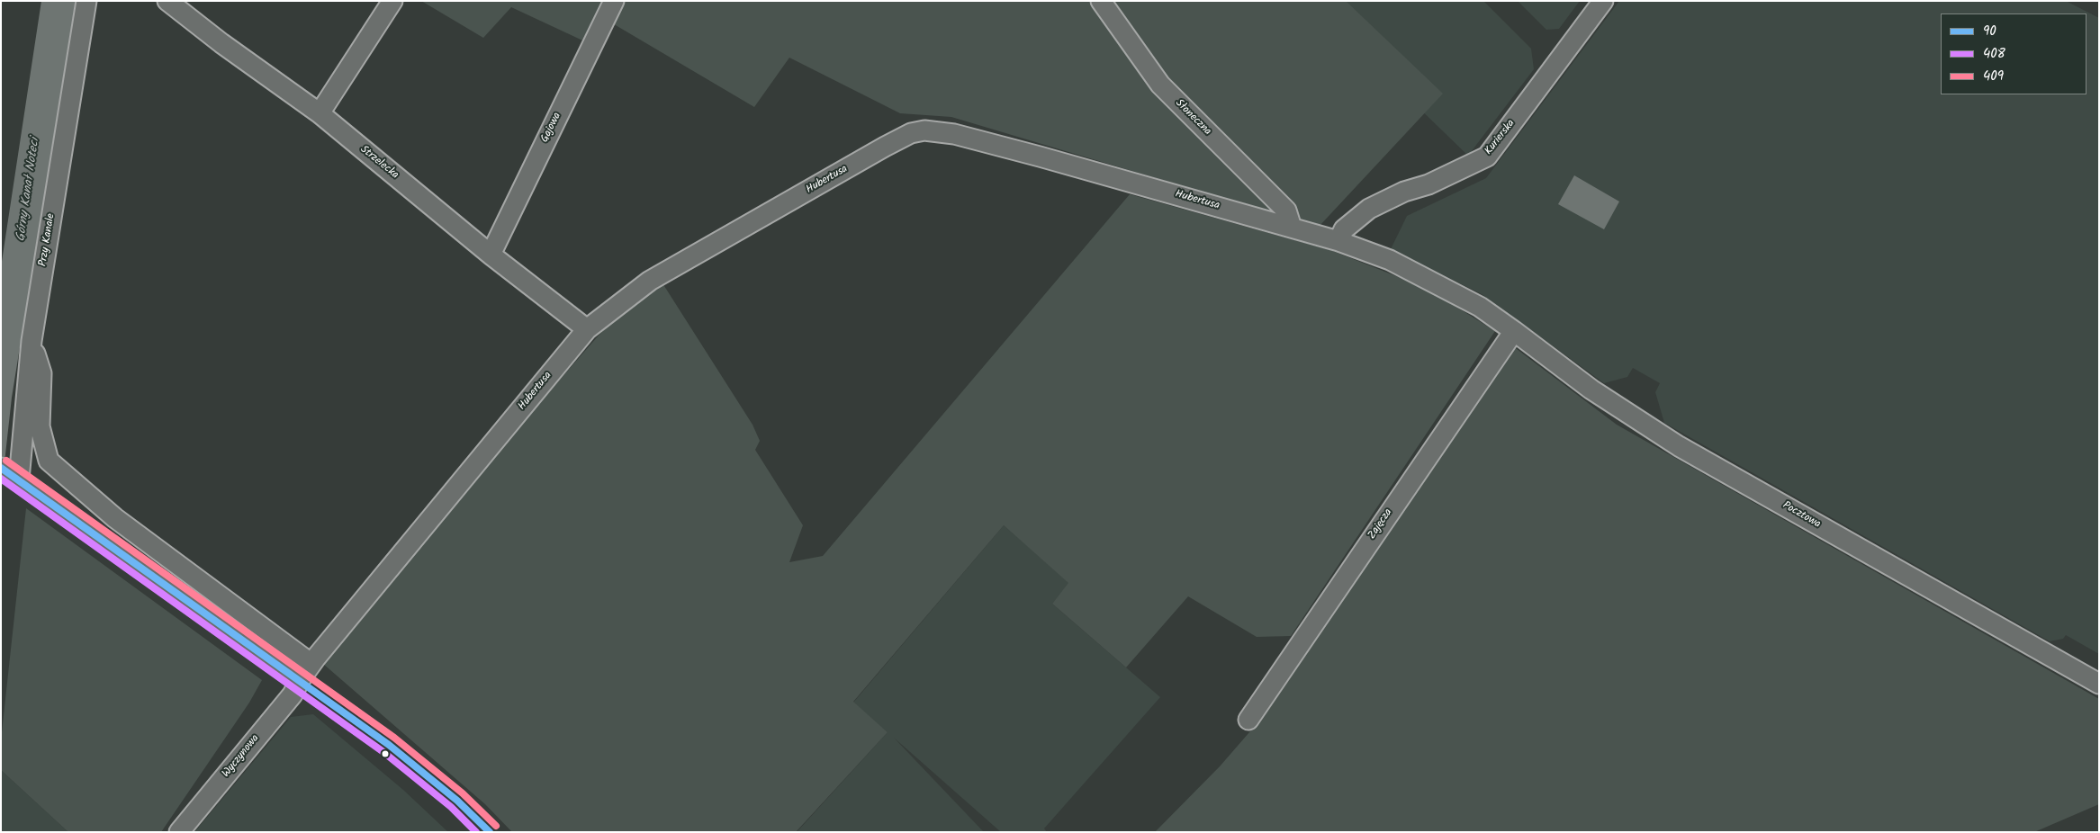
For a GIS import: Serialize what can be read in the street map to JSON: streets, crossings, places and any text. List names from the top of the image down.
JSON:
{
  "streets": {
    "street": [
      "Słoneczna",
      "Gajowa",
      "Kurierska",
      "Strzelecka",
      "Hubertusa",
      "Przy Kanale",
      "Pocztowa",
      "Zajęcza",
      "Wyczynowa"
    ]
  },
  "crossings": [
    ["Słoneczna", "Hubertusa"],
    ["Gajowa", "Strzelecka"],
    ["Kurierska", "Hubertusa"],
    ["Strzelecka", "Hubertusa"],
    ["Hubertusa", "Pocztowa"],
    ["Hubertusa", "Zajęcza"],
    ["Hubertusa", "Wyczynowa"],
    ["Pocztowa", "Zajęcza"]
  ],
  "water": ["Górny Kanał Noteci"],
  "lines": ["transit line 409", "transit line 90", "transit line 408"],
  "legend": ["90", "408", "409"]
}
